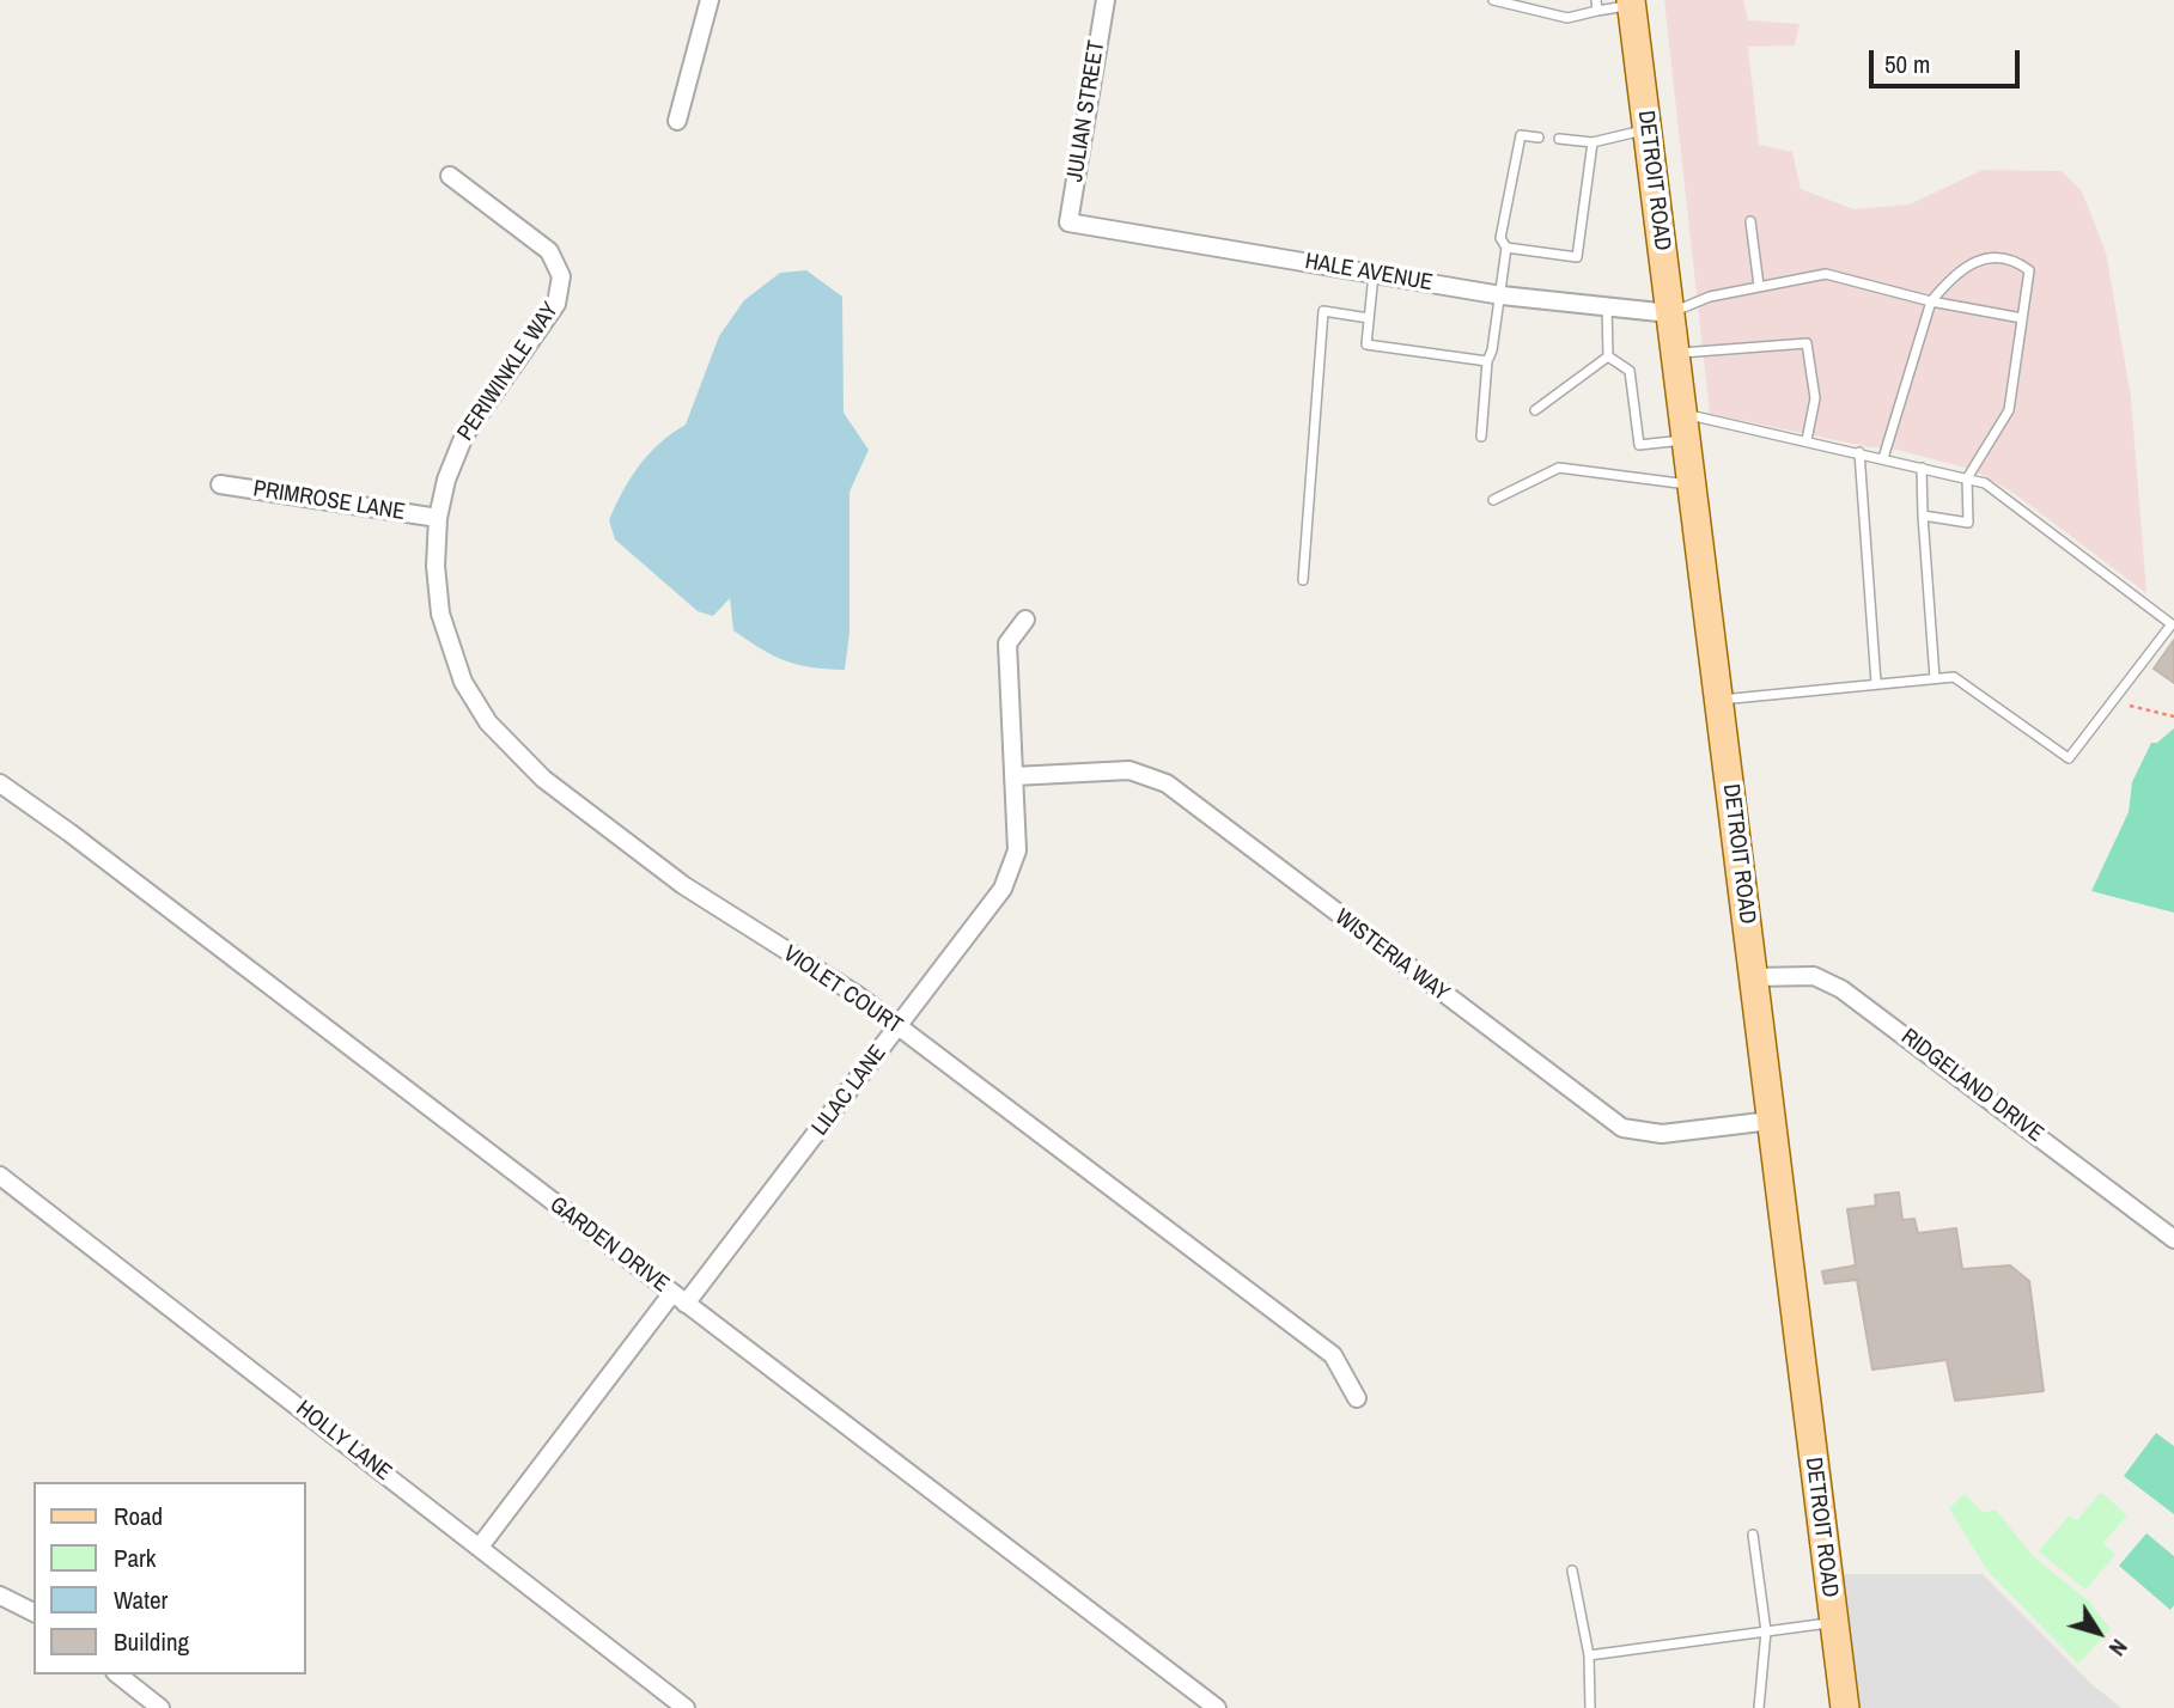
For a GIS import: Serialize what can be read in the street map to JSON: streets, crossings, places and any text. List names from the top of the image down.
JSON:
{
  "streets": {
    "main road": ["DETROIT ROAD"],
    "street": [
      "JULIAN STREET",
      "HALE AVENUE",
      "PERIWINKLE WAY",
      "PRIMROSE LANE",
      "WISTERIA WAY",
      "VIOLET COURT",
      "RIDGELAND DRIVE",
      "LILAC LANE",
      "GARDEN DRIVE",
      "HOLLY LANE"
    ]
  },
  "crossings": [
    ["JULIAN STREET", "HALE AVENUE"],
    ["DETROIT ROAD", "HALE AVENUE"],
    ["DETROIT ROAD", "WISTERIA WAY"],
    ["DETROIT ROAD", "RIDGELAND DRIVE"],
    ["PERIWINKLE WAY", "PRIMROSE LANE"],
    ["PERIWINKLE WAY", "VIOLET COURT"],
    ["PRIMROSE LANE", "VIOLET COURT"],
    ["WISTERIA WAY", "LILAC LANE"],
    ["VIOLET COURT", "LILAC LANE"],
    ["LILAC LANE", "GARDEN DRIVE"],
    ["LILAC LANE", "HOLLY LANE"]
  ],
  "legend": [
    "Road",
    "Park",
    "Water",
    "Building"
  ],
  "scale_bar": "50 m",
  "north": "bottom right"
}
